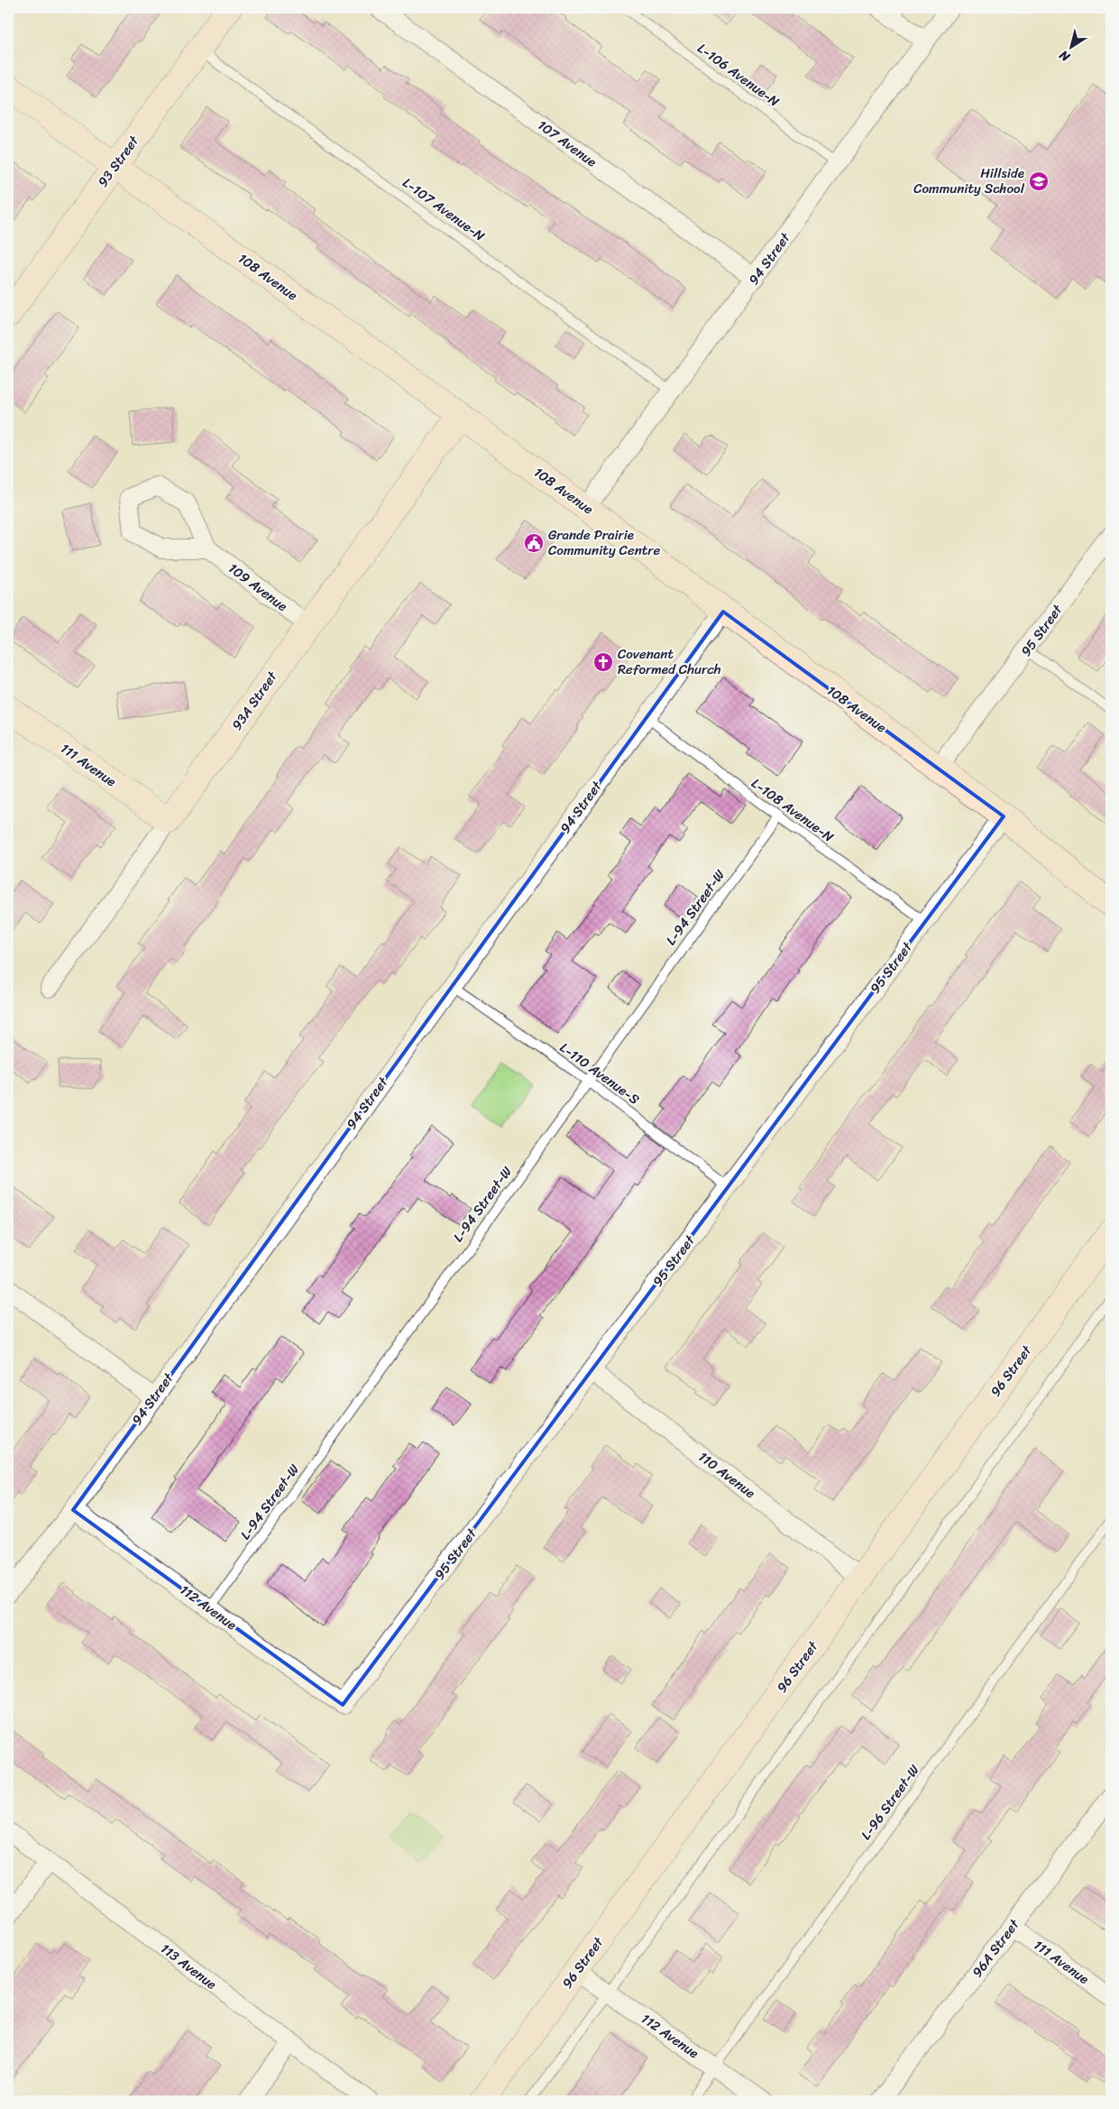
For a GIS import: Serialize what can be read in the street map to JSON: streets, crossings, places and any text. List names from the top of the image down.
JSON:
{
  "streets": {
    "street": [
      "107 Avenue",
      "93 Street",
      "94 Street",
      "108 Avenue",
      "109 Avenue",
      "95 Street",
      "93A Street",
      "111 Avenue",
      "96 Street",
      "110 Avenue",
      "112 Avenue",
      "96A Street",
      "113 Avenue"
    ],
    "lane": [
      "L-106 Avenue-N",
      "L-107 Avenue-N",
      "L-108 Avenue-N",
      "L-94 Street-W",
      "L-110 Avenue-S",
      "L-96 Street-W"
    ]
  },
  "crossings": [
    ["L-106 Avenue-N", "94 Street"],
    ["107 Avenue", "94 Street"],
    ["93 Street", "L-107 Avenue-N"],
    ["93 Street", "108 Avenue"],
    ["L-107 Avenue-N", "94 Street"],
    ["94 Street", "108 Avenue"],
    ["94 Street", "L-108 Avenue-N"],
    ["94 Street", "L-110 Avenue-S"],
    ["94 Street", "112 Avenue"],
    ["108 Avenue", "95 Street"],
    ["108 Avenue", "93A Street"],
    ["109 Avenue", "93A Street"],
    ["95 Street", "L-108 Avenue-N"],
    ["95 Street", "L-110 Avenue-S"],
    ["95 Street", "110 Avenue"],
    ["95 Street", "112 Avenue"],
    ["93A Street", "111 Avenue"],
    ["111 Avenue", "96A Street"],
    ["L-108 Avenue-N", "L-94 Street-W"],
    ["L-94 Street-W", "L-110 Avenue-S"],
    ["L-94 Street-W", "112 Avenue"],
    ["96 Street", "110 Avenue"],
    ["96 Street", "112 Avenue"],
    ["112 Avenue", "L-96 Street-W"]
  ],
  "places": {
    "school or university": ["Hillside Community School"],
    "public building": ["Grande Prairie Community Centre"],
    "church": ["Covenant Reformed Church"]
  },
  "north": "bottom left"
}
